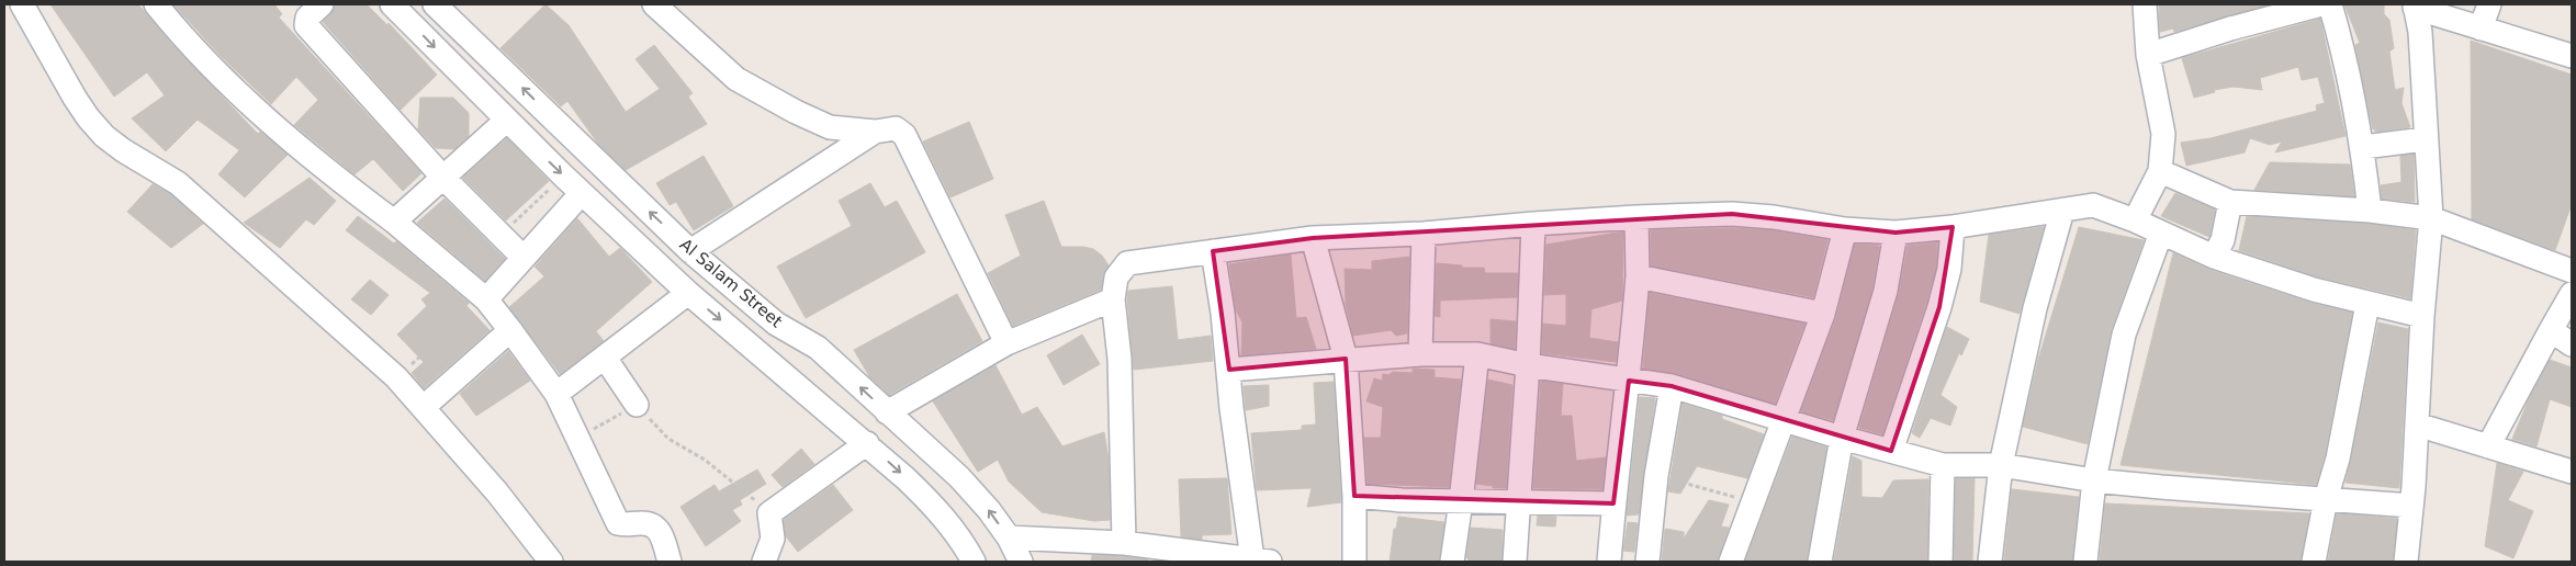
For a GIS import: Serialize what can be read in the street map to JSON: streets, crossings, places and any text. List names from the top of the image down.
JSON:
{
  "streets": {
    "street": ["Al Salam Street"]
  }
}
